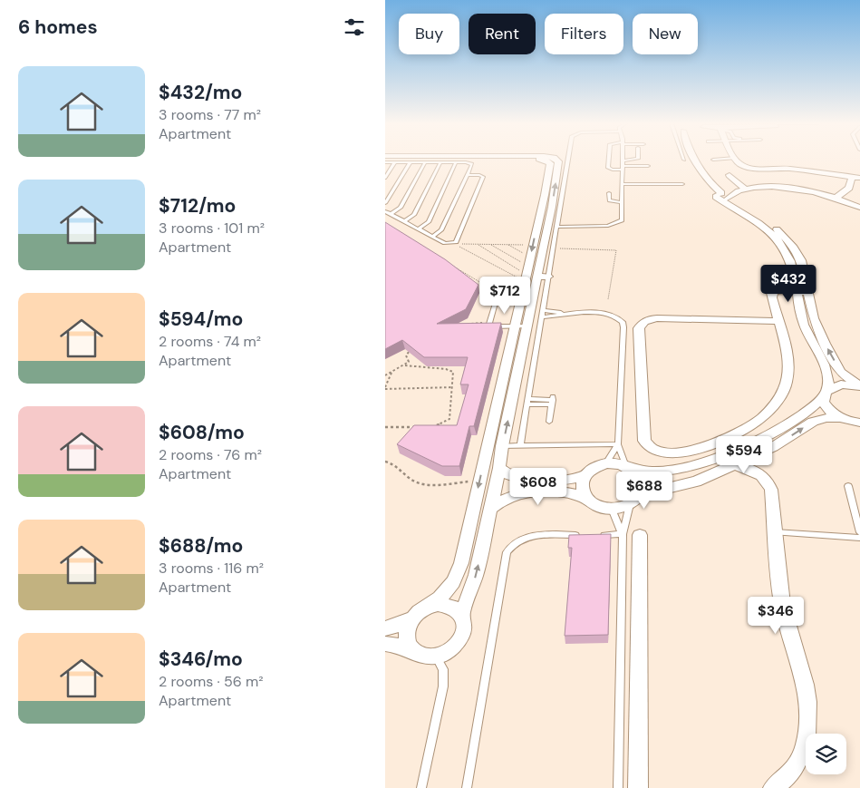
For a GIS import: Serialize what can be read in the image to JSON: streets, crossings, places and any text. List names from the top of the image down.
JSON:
{
  "page": {
    "heading": "6 homes",
    "chip": [
      "Buy",
      "Rent",
      "Filters",
      "New"
    ],
    "list": [
      {
        "name": "$432/mo",
        "note": "3 rooms · 77 m² · Apartment"
      },
      {
        "name": "$712/mo",
        "note": "3 rooms · 101 m² · Apartment"
      },
      {
        "name": "$594/mo",
        "note": "2 rooms · 74 m² · Apartment"
      },
      {
        "name": "$608/mo",
        "note": "2 rooms · 76 m² · Apartment"
      },
      {
        "name": "$688/mo",
        "note": "3 rooms · 116 m² · Apartment"
      },
      {
        "name": "$346/mo",
        "note": "2 rooms · 56 m² · Apartment"
      }
    ],
    "price": [
      "$432",
      "$712",
      "$594",
      "$608",
      "$688",
      "$346"
    ]
  }
}
